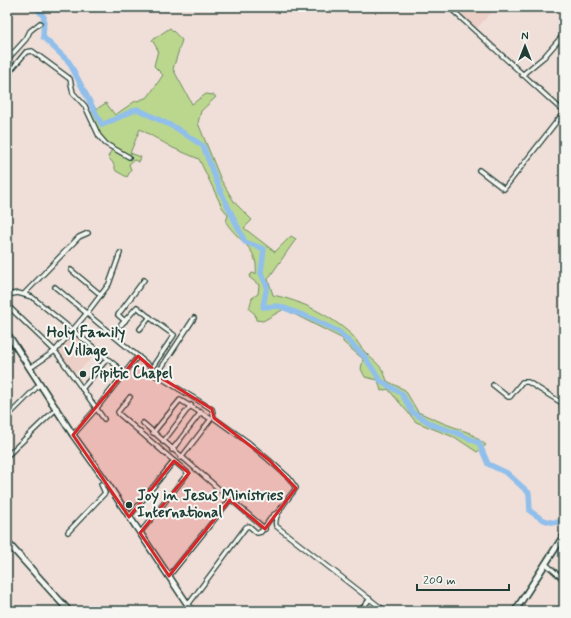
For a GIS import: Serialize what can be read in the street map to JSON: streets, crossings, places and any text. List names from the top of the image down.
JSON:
{
  "districts": ["Holy Family Village"],
  "places": ["Pipitic Chapel", "Joy in Jesus Ministries International"],
  "scale_bar": "200 m",
  "north": "top"
}
